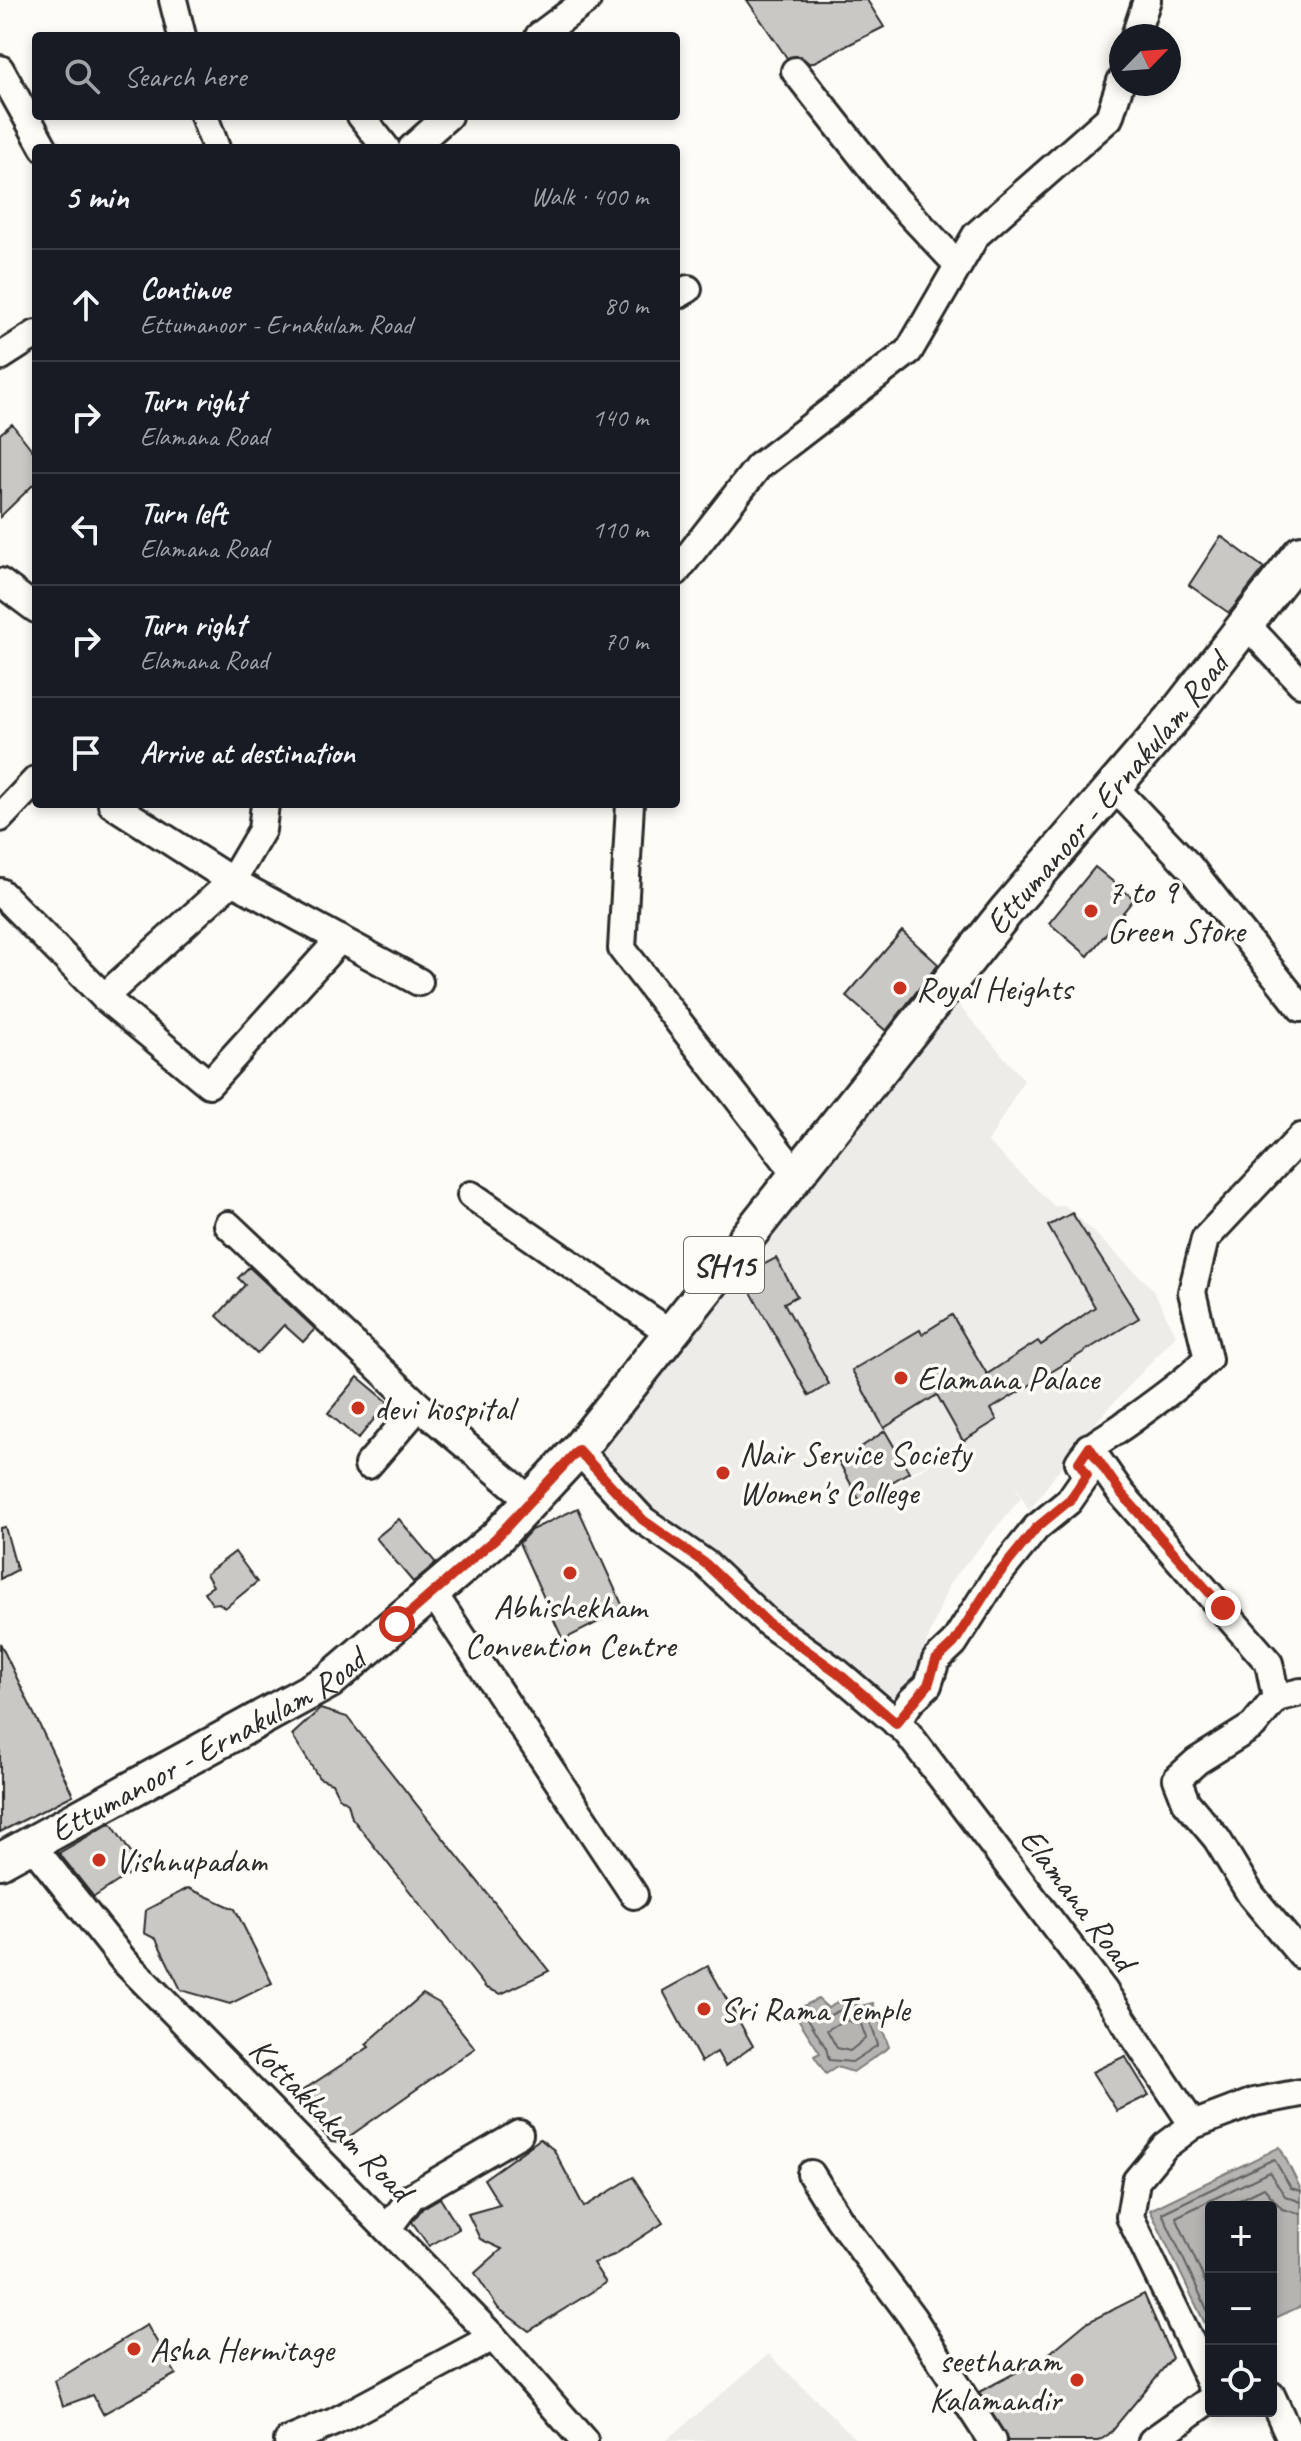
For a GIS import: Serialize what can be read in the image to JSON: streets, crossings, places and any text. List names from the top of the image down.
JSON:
{
  "streets": {
    "main road": ["Ettumanoor - Ernakulam Road", "SH15"],
    "street": ["Elamana Road", "Kottakkakam Road"]
  },
  "crossings": [
    ["Ettumanoor - Ernakulam Road", "Elamana Road"],
    ["Ettumanoor - Ernakulam Road", "Kottakkakam Road"]
  ],
  "places": [
    "7 to 9 Green Store",
    "Royal Heights",
    "Elamana Palace",
    "devi hospital",
    "Nair Service Society Women's College",
    "Abhishekham Convention Centre",
    "Vishnupadam",
    "Sri Rama Temple",
    "Asha Hermitage",
    "seetharam Kalamandir"
  ],
  "north": "top right",
  "page": {
    "search": "Search here",
    "heading": ["5 min", "Walk · 400 m"],
    "list": [
      ["Continue", "Ettumanoor - Ernakulam Road", "80 m"],
      ["Turn right", "Elamana Road", "140 m"],
      ["Turn left", "Elamana Road", "110 m"],
      ["Turn right", "Elamana Road", "70 m"],
      "Arrive at destination"
    ],
    "map_buttons": ["+", "−"]
  }
}
